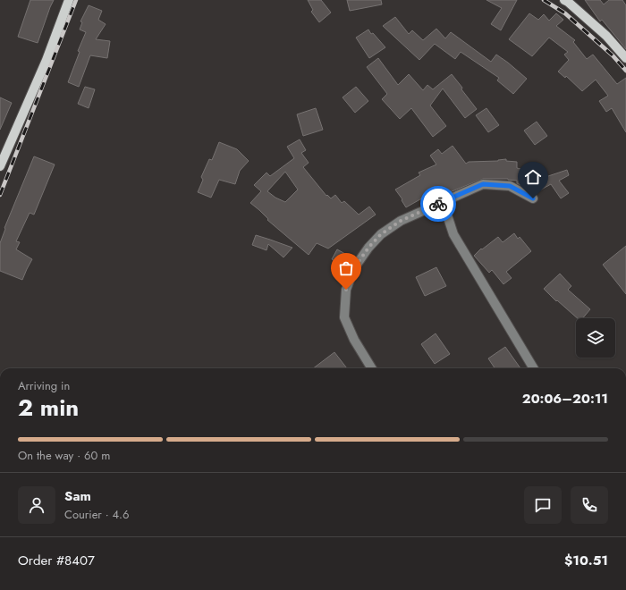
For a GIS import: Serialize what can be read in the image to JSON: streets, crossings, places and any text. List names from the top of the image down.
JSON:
{
  "page": {
    "heading": ["2 min", "Arriving in", "20:06–20:11"],
    "panel": [
      "Sam",
      "Courier · 4.6",
      "Order #8407",
      "$10.51"
    ],
    "bar": "On the way · 60 m"
  }
}
